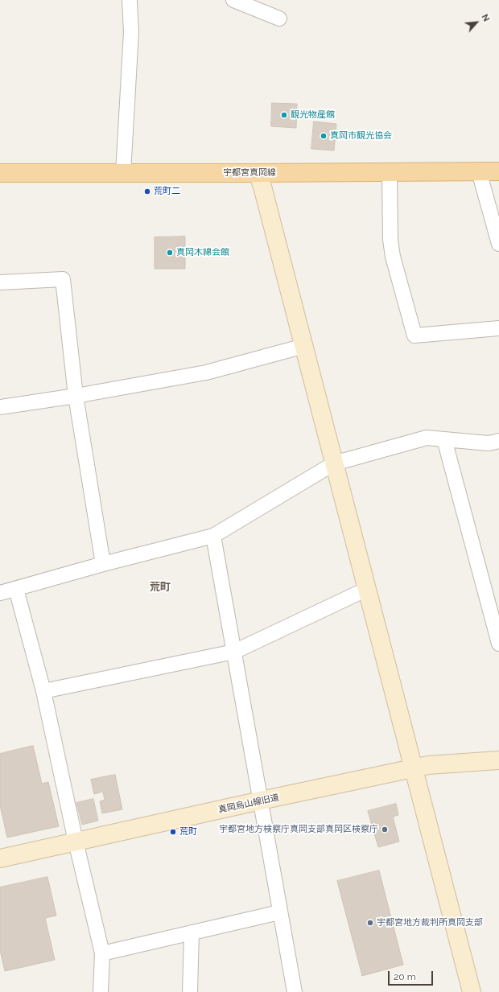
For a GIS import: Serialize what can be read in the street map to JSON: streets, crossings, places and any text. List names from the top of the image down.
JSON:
{
  "streets": {
    "main road": ["宇都宮真岡線"],
    "street": ["真岡烏山線旧道"]
  },
  "districts": ["荒町"],
  "places": [
    "観光物産館",
    "真岡市観光協会",
    "荒町二",
    "真岡木綿会館",
    "宇都宮地方検察庁真岡支部真岡区検察庁",
    "荒町",
    "宇都宮地方裁判所真岡支部"
  ],
  "scale_bar": "20 m",
  "north": "top right"
}
